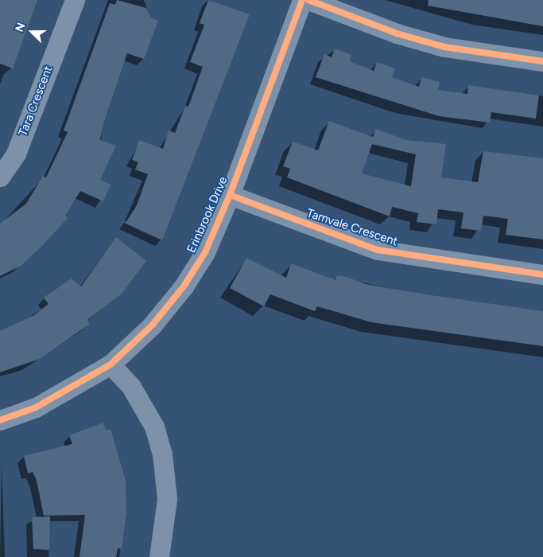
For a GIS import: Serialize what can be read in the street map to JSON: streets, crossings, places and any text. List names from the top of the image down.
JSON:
{
  "streets": {
    "street": ["Tara Crescent", "Erinbrook Drive", "Tamvale Crescent"]
  },
  "crossings": [
    ["Erinbrook Drive", "Tamvale Crescent"]
  ],
  "north": "left"
}
